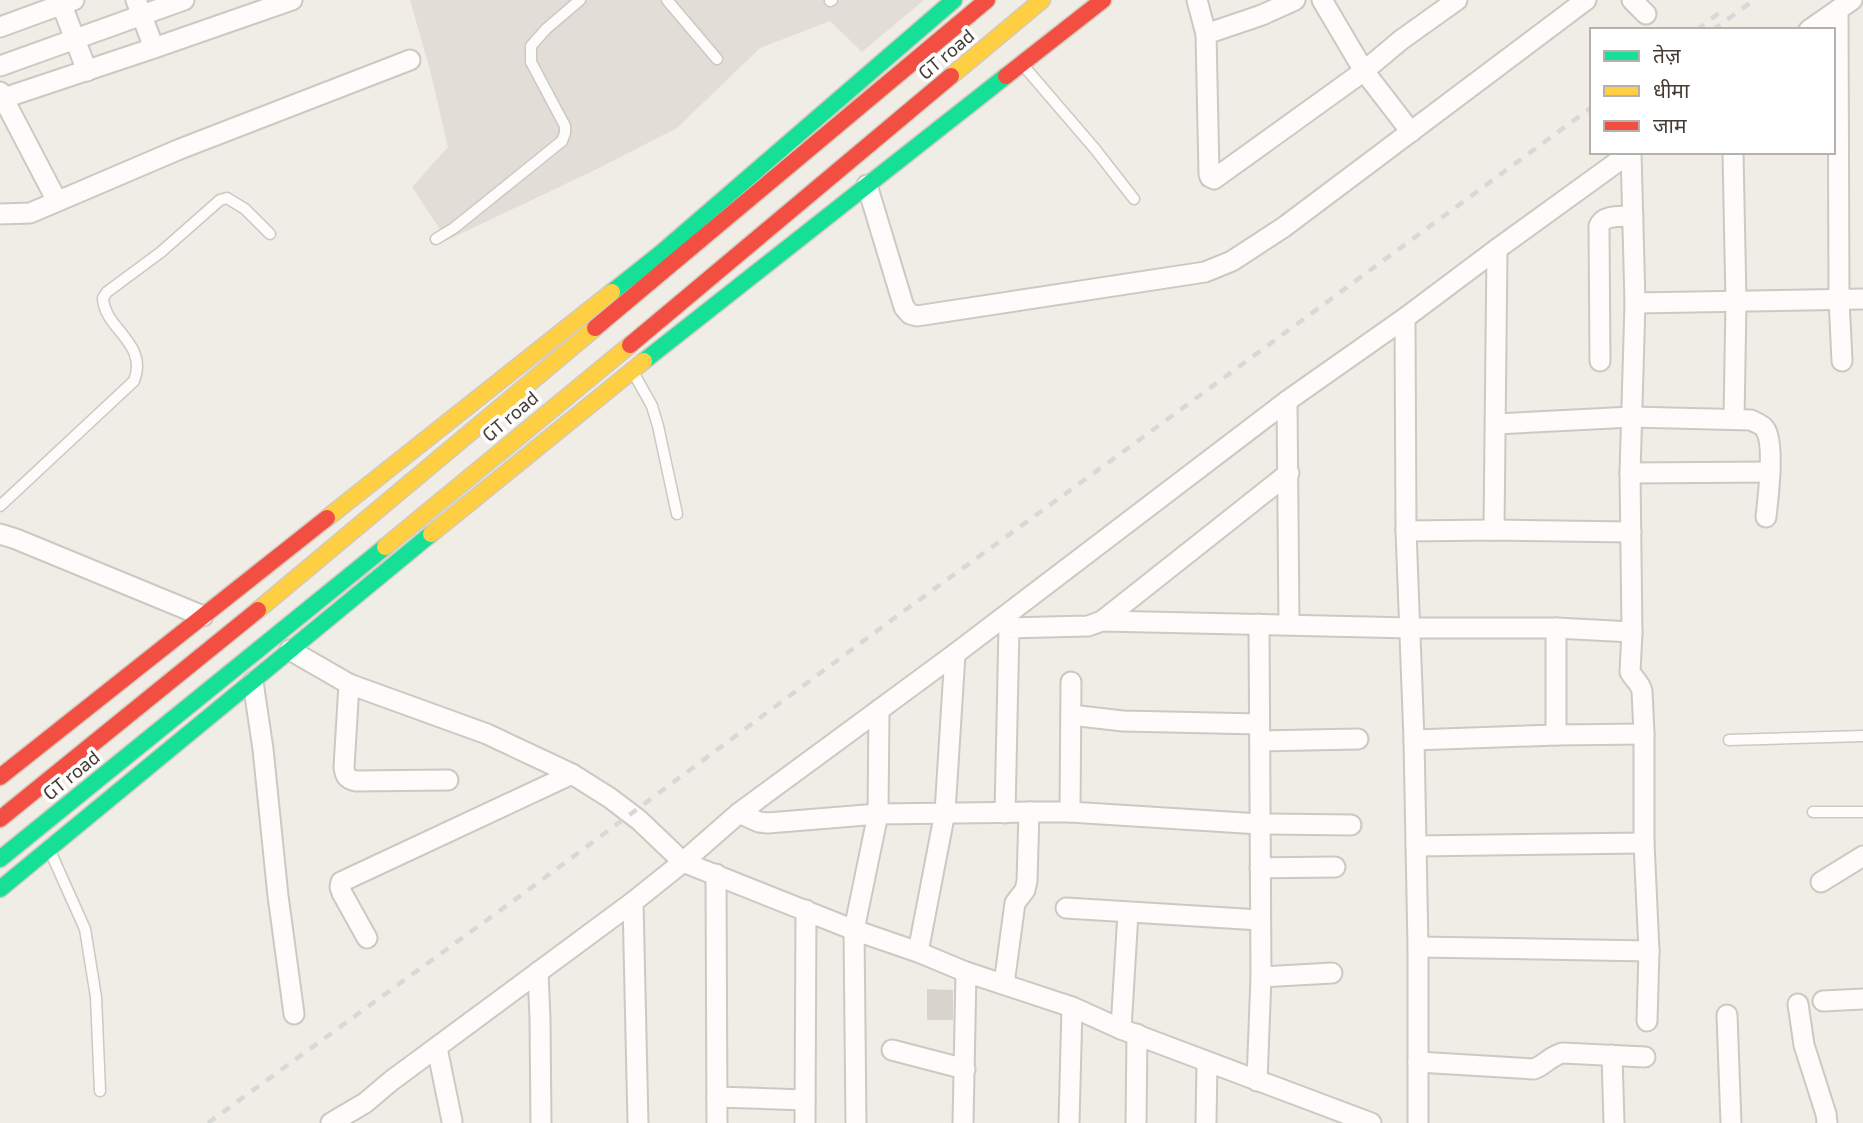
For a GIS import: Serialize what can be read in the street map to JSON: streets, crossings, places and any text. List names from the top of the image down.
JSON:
{
  "streets": {
    "main road": ["GT road"]
  },
  "legend": ["तेज़", "धीमा", "जाम"]
}
